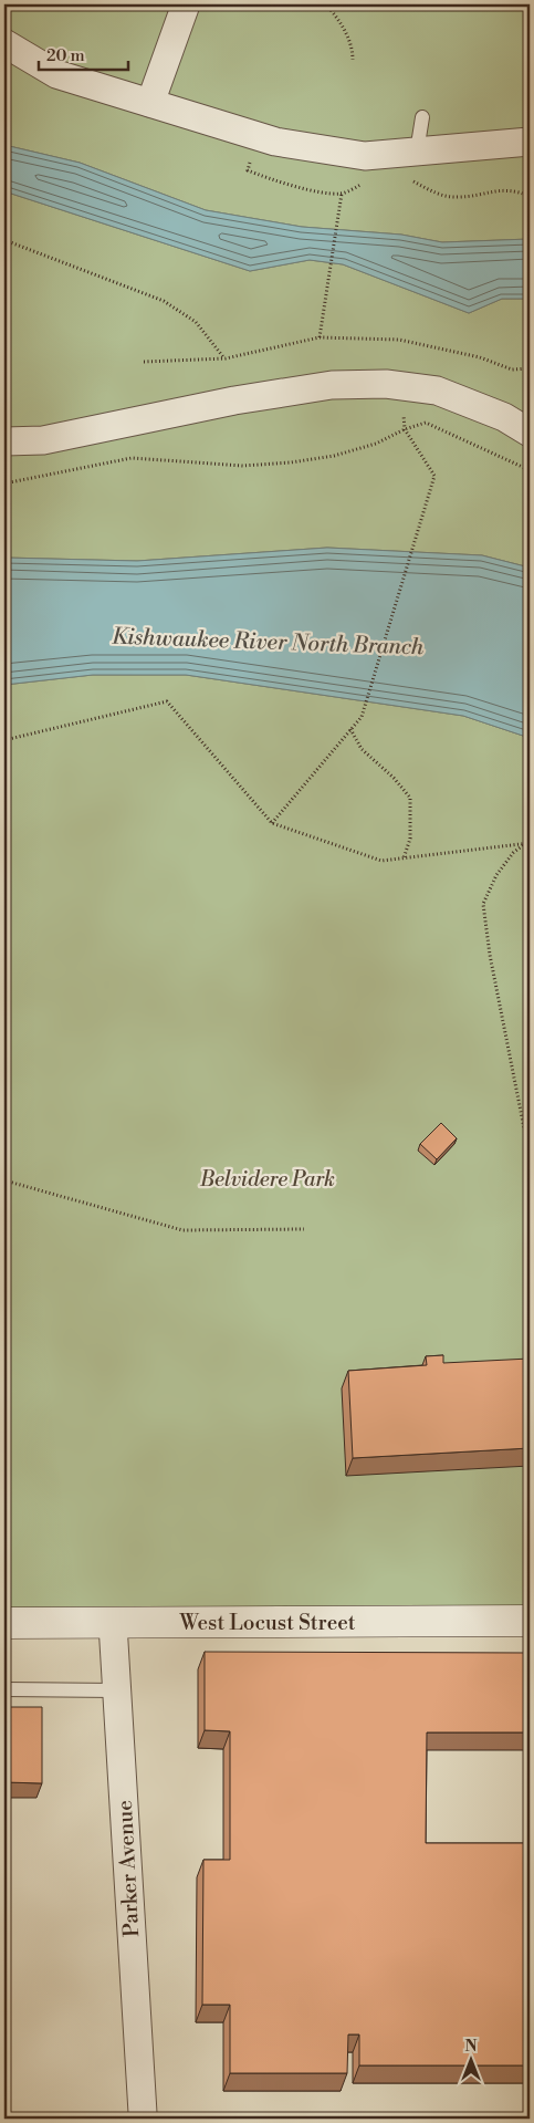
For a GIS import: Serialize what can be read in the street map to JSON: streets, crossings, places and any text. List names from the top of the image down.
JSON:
{
  "streets": {
    "street": ["West Locust Street", "Parker Avenue"]
  },
  "crossings": [
    ["West Locust Street", "Parker Avenue"]
  ],
  "water": ["Kishwaukee River North Branch"],
  "parks": ["Belvidere Park"],
  "scale_bar": "20 m",
  "north": "top"
}
